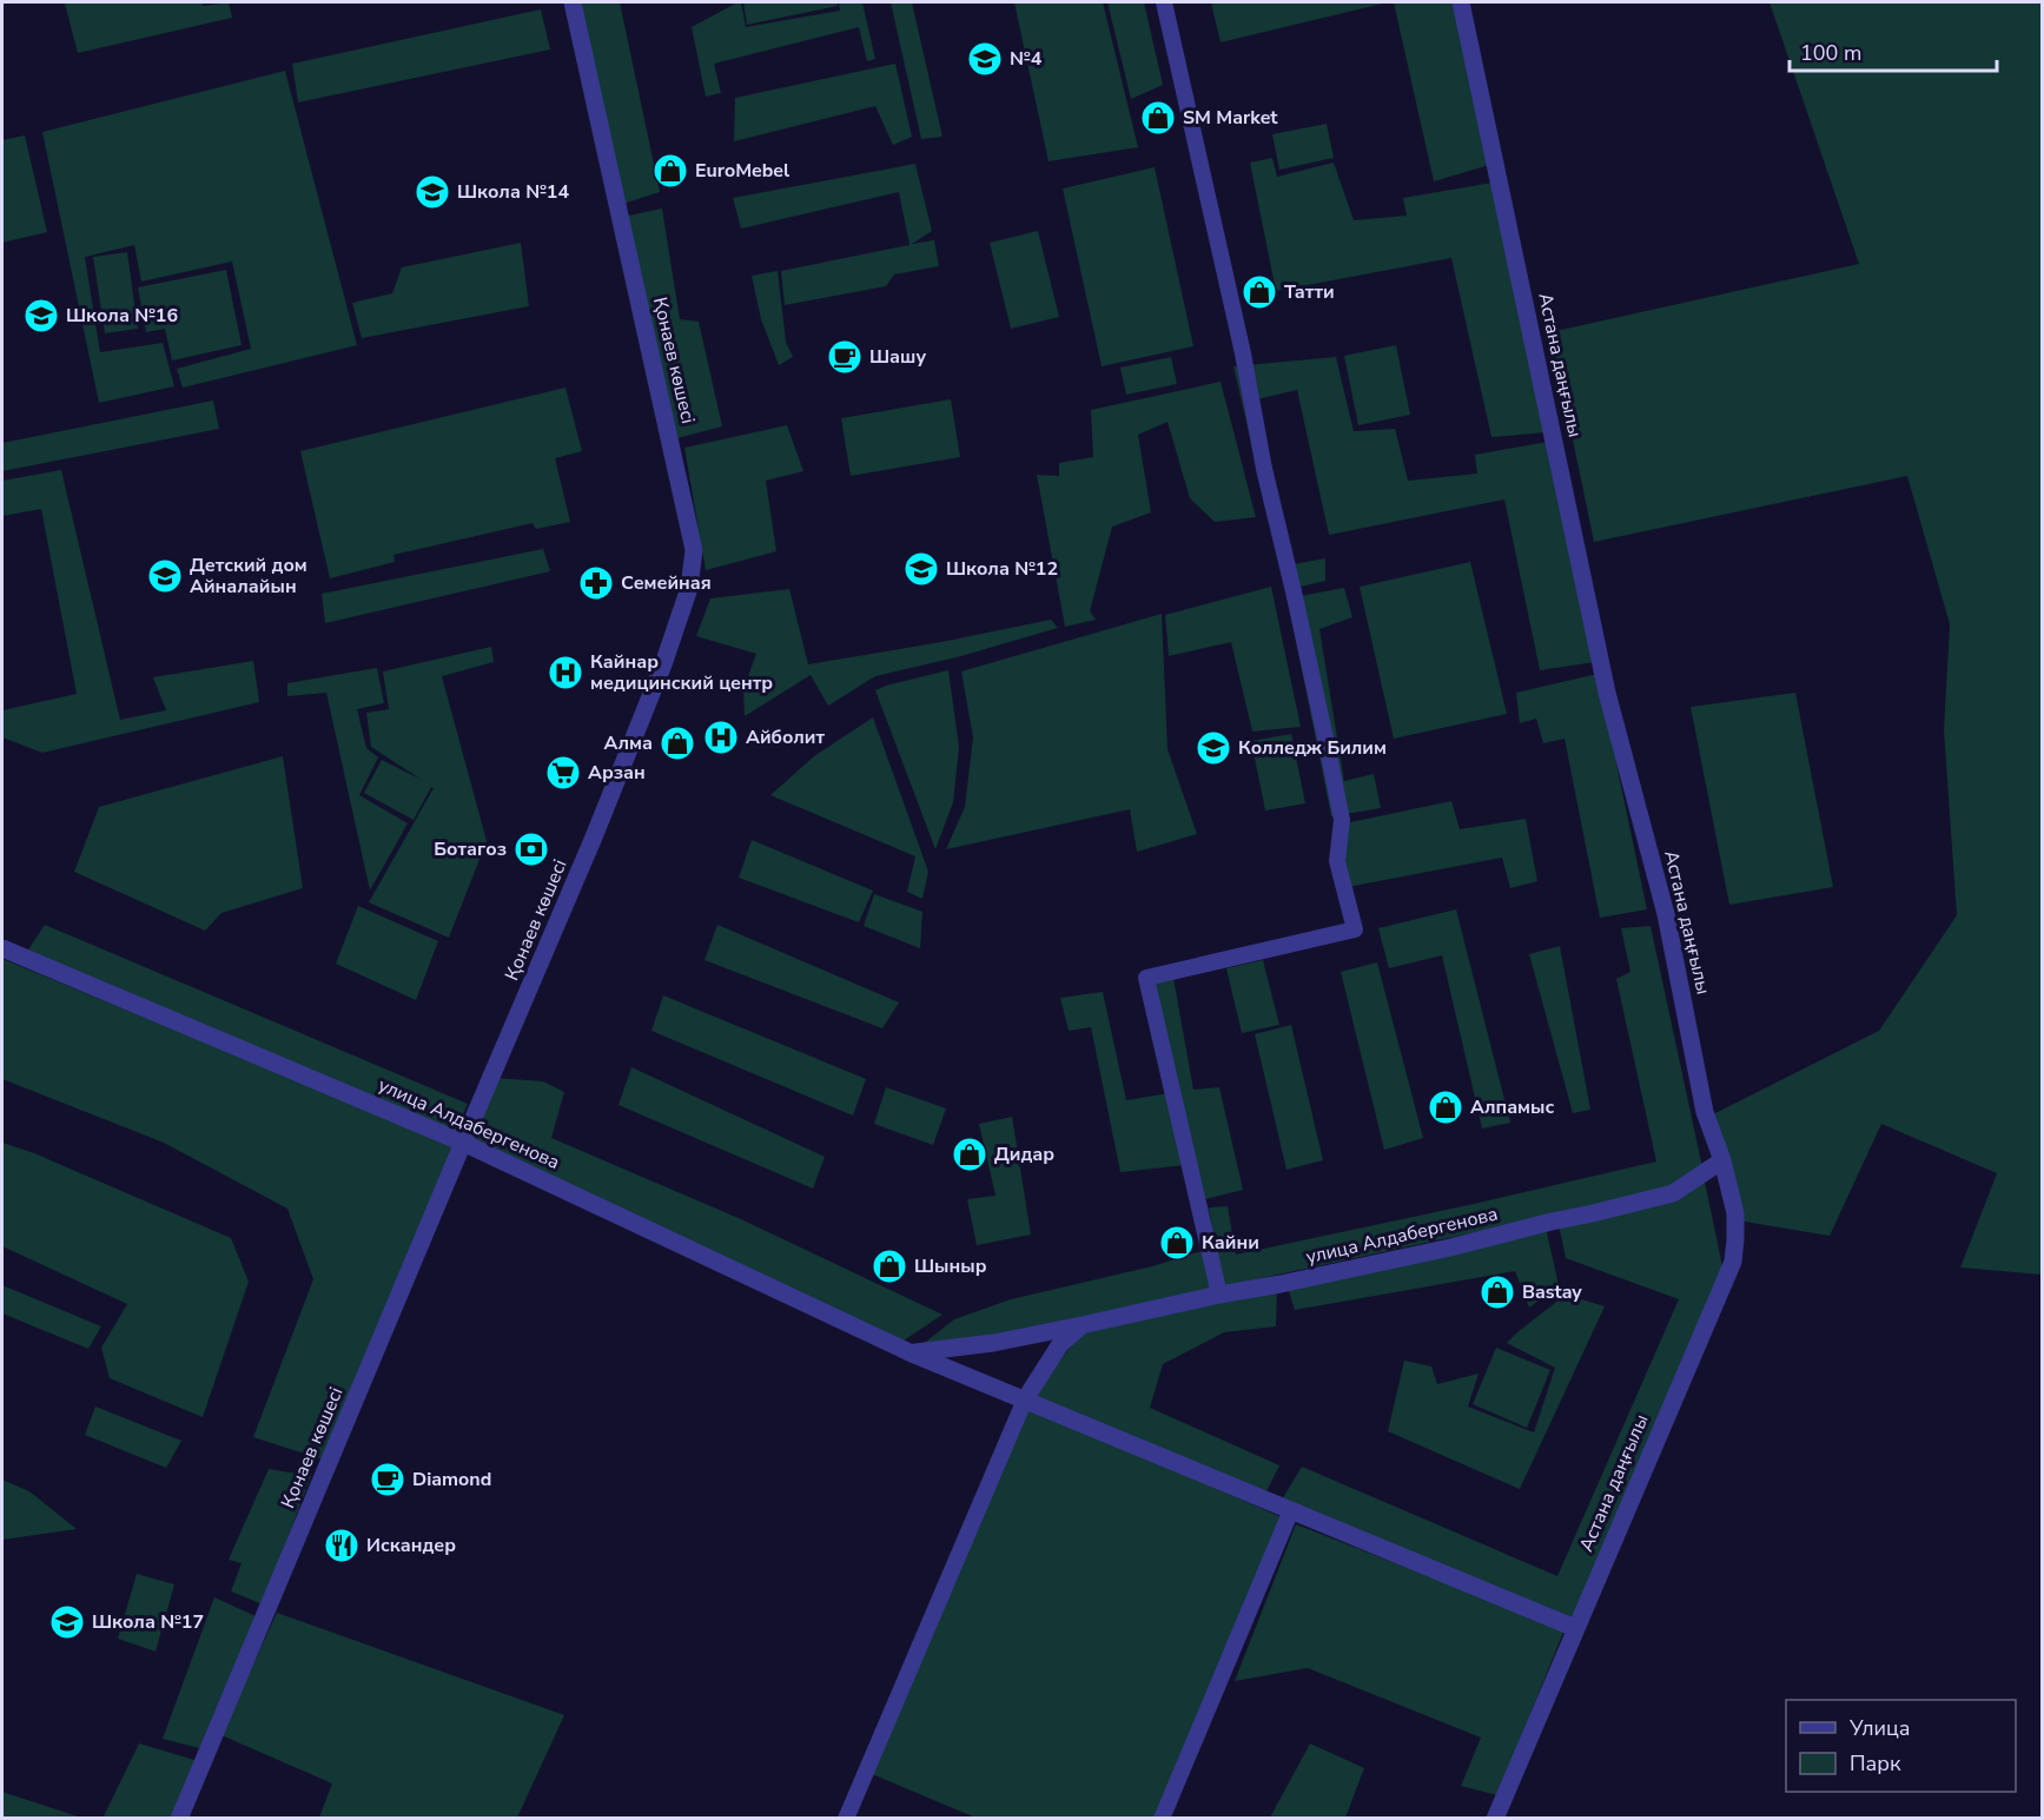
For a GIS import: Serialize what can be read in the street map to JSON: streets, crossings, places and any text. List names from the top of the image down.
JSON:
{
  "streets": {
    "street": ["Қонаев көшесі", "Астана даңғылы", "улица Алдабергенова"]
  },
  "crossings": [
    ["Қонаев көшесі", "улица Алдабергенова"],
    ["Астана даңғылы", "улица Алдабергенова"]
  ],
  "places": {
    "school or university": [
      "№4",
      "Школа №14",
      "Школа №16",
      "Школа №12",
      "Детский дом Айналайын",
      "Колледж Билим",
      "Школа №17"
    ],
    "shop": [
      "SM Market",
      "EuroMebel",
      "Татти",
      "Алма",
      "Алпамыс",
      "Дидар",
      "Кайни",
      "Шыныр",
      "Bastay"
    ],
    "cafe": ["Шашу", "Diamond"],
    "pharmacy": ["Семейная"],
    "hospital": ["Кайнар медицинский центр", "Айболит"],
    "supermarket": ["Арзан"],
    "bank": ["Ботагоз"],
    "restaurant": ["Искандер"]
  },
  "legend": ["Улица", "Парк"],
  "scale_bar": "100 m"
}
